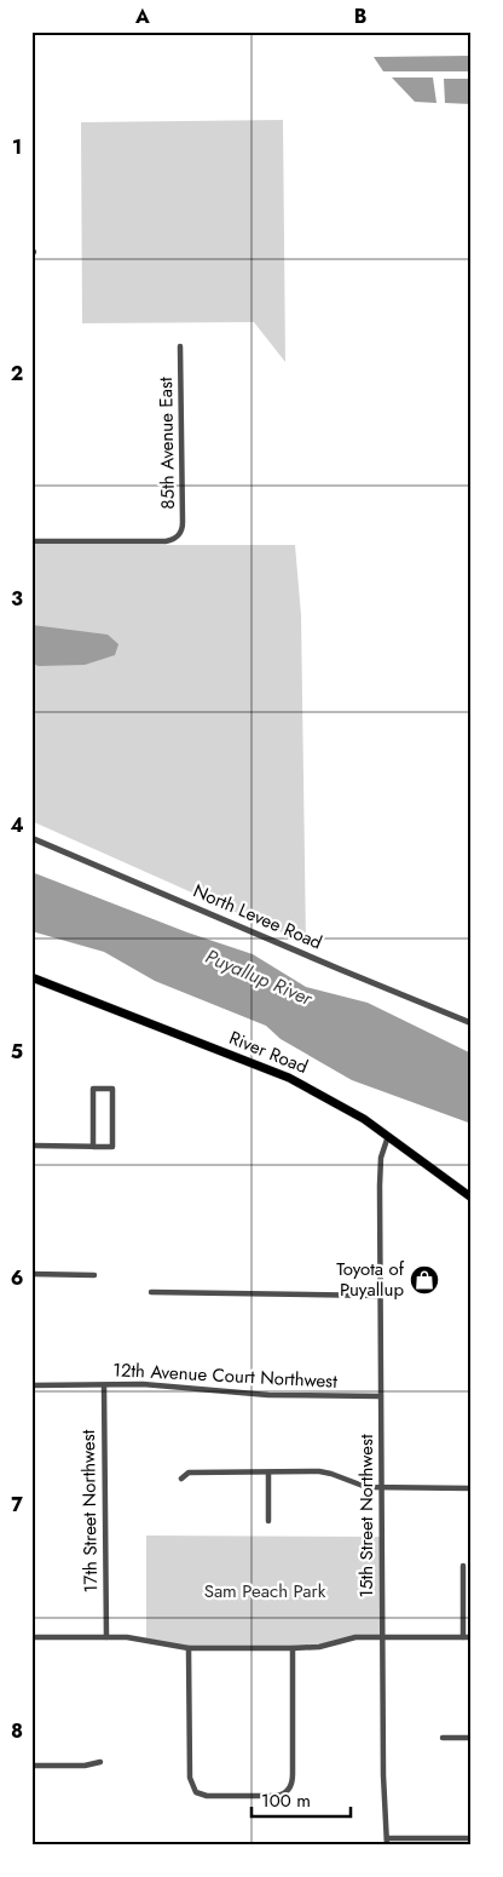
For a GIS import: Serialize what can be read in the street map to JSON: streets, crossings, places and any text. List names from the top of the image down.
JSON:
{
  "streets": {
    "main road": ["River Road"],
    "street": [
      "85th Avenue East",
      "North Levee Road",
      "12th Avenue Court Northwest",
      "17th Street Northwest",
      "15th Street Northwest"
    ]
  },
  "crossings": [
    ["River Road", "15th Street Northwest"],
    ["12th Avenue Court Northwest", "17th Street Northwest"],
    ["12th Avenue Court Northwest", "15th Street Northwest"]
  ],
  "water": ["Puyallup River"],
  "parks": ["Sam Peach Park"],
  "places": {
    "shop": ["Toyota of Puyallup"]
  },
  "scale_bar": "100 m",
  "grid": {
    "columns": ["A", "B"],
    "rows": [
      "1",
      "2",
      "3",
      "4",
      "5",
      "6",
      "7",
      "8"
    ]
  }
}
